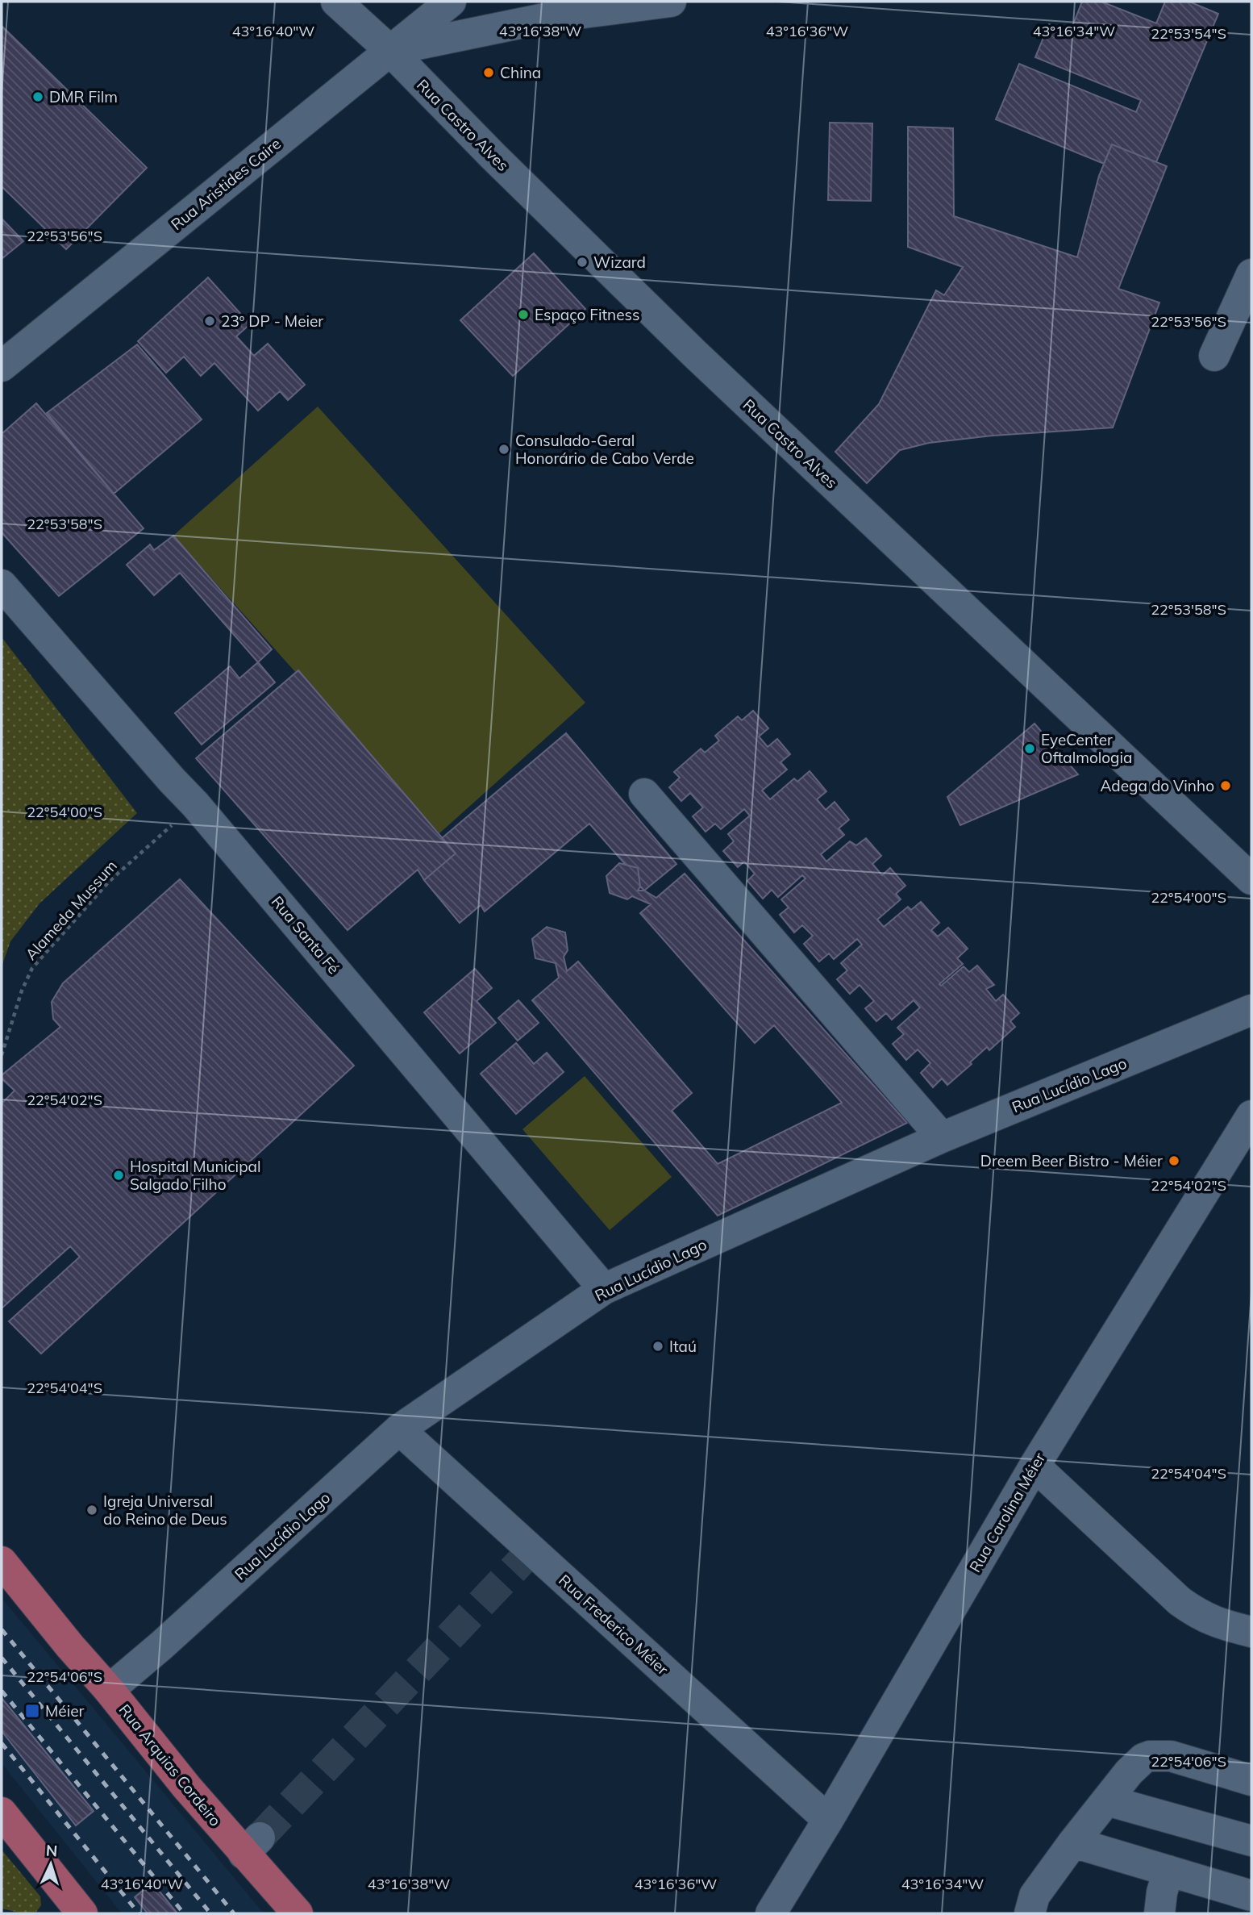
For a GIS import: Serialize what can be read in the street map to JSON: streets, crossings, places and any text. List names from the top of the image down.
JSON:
{
  "streets": {
    "main road": ["Rua Arquias Cordeiro"],
    "street": [
      "Rua Castro Alves",
      "Rua Aristides Caire",
      "Rua Santa Fé",
      "Rua Lucídio Lago",
      "Rua Carolina Méier",
      "Rua Frederico Méier"
    ],
    "path": ["Alameda Mussum"]
  },
  "crossings": [
    ["Rua Castro Alves", "Rua Aristides Caire"],
    ["Alameda Mussum", "Rua Santa Fé"],
    ["Rua Santa Fé", "Rua Lucídio Lago"],
    ["Rua Lucídio Lago", "Rua Frederico Méier"],
    ["Rua Lucídio Lago", "Rua Arquias Cordeiro"],
    ["Rua Carolina Méier", "Rua Frederico Méier"]
  ],
  "places": {
    "other": [
      "China",
      "DMR Film",
      "Wizard",
      "Espaço Fitness",
      "23º DP - Meier",
      "Consulado-Geral Honorário de Cabo Verde",
      "EyeCenter Oftalmologia",
      "Adega do Vinho",
      "Dreem Beer Bistro - Méier",
      "Hospital Municipal Salgado Filho",
      "Itaú",
      "Igreja Universal do Reino de Deus"
    ],
    "transit": ["Méier"]
  },
  "north": "top",
  "coordinates": [
    "43°16'40\"W",
    "43°16'38\"W",
    "43°16'36\"W",
    "43°16'34\"W",
    "22°53'54\"S",
    "22°53'56\"S",
    "22°53'58\"S",
    "22°54'00\"S",
    "22°54'02\"S",
    "22°54'04\"S",
    "22°54'06\"S"
  ]
}
